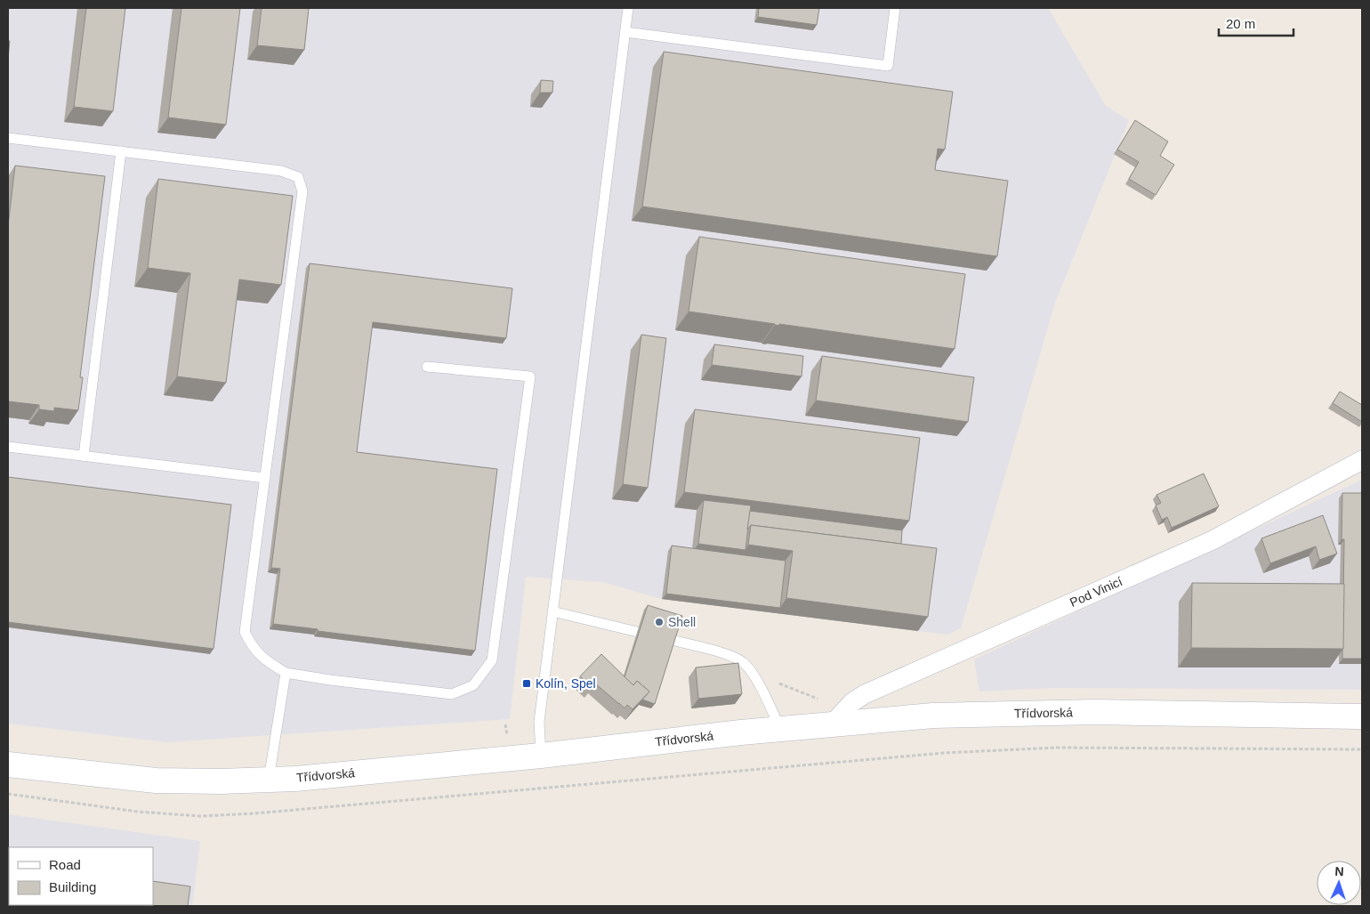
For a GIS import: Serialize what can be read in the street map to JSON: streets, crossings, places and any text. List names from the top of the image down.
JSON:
{
  "streets": {
    "main road": ["Třídvorská"],
    "street": ["Pod Vinicí"]
  },
  "crossings": [
    ["Pod Vinicí", "Třídvorská"]
  ],
  "places": {
    "other": ["Shell"],
    "transit": ["Kolín, Spel"]
  },
  "legend": ["Road", "Building"],
  "scale_bar": "20 m",
  "north": "top"
}
